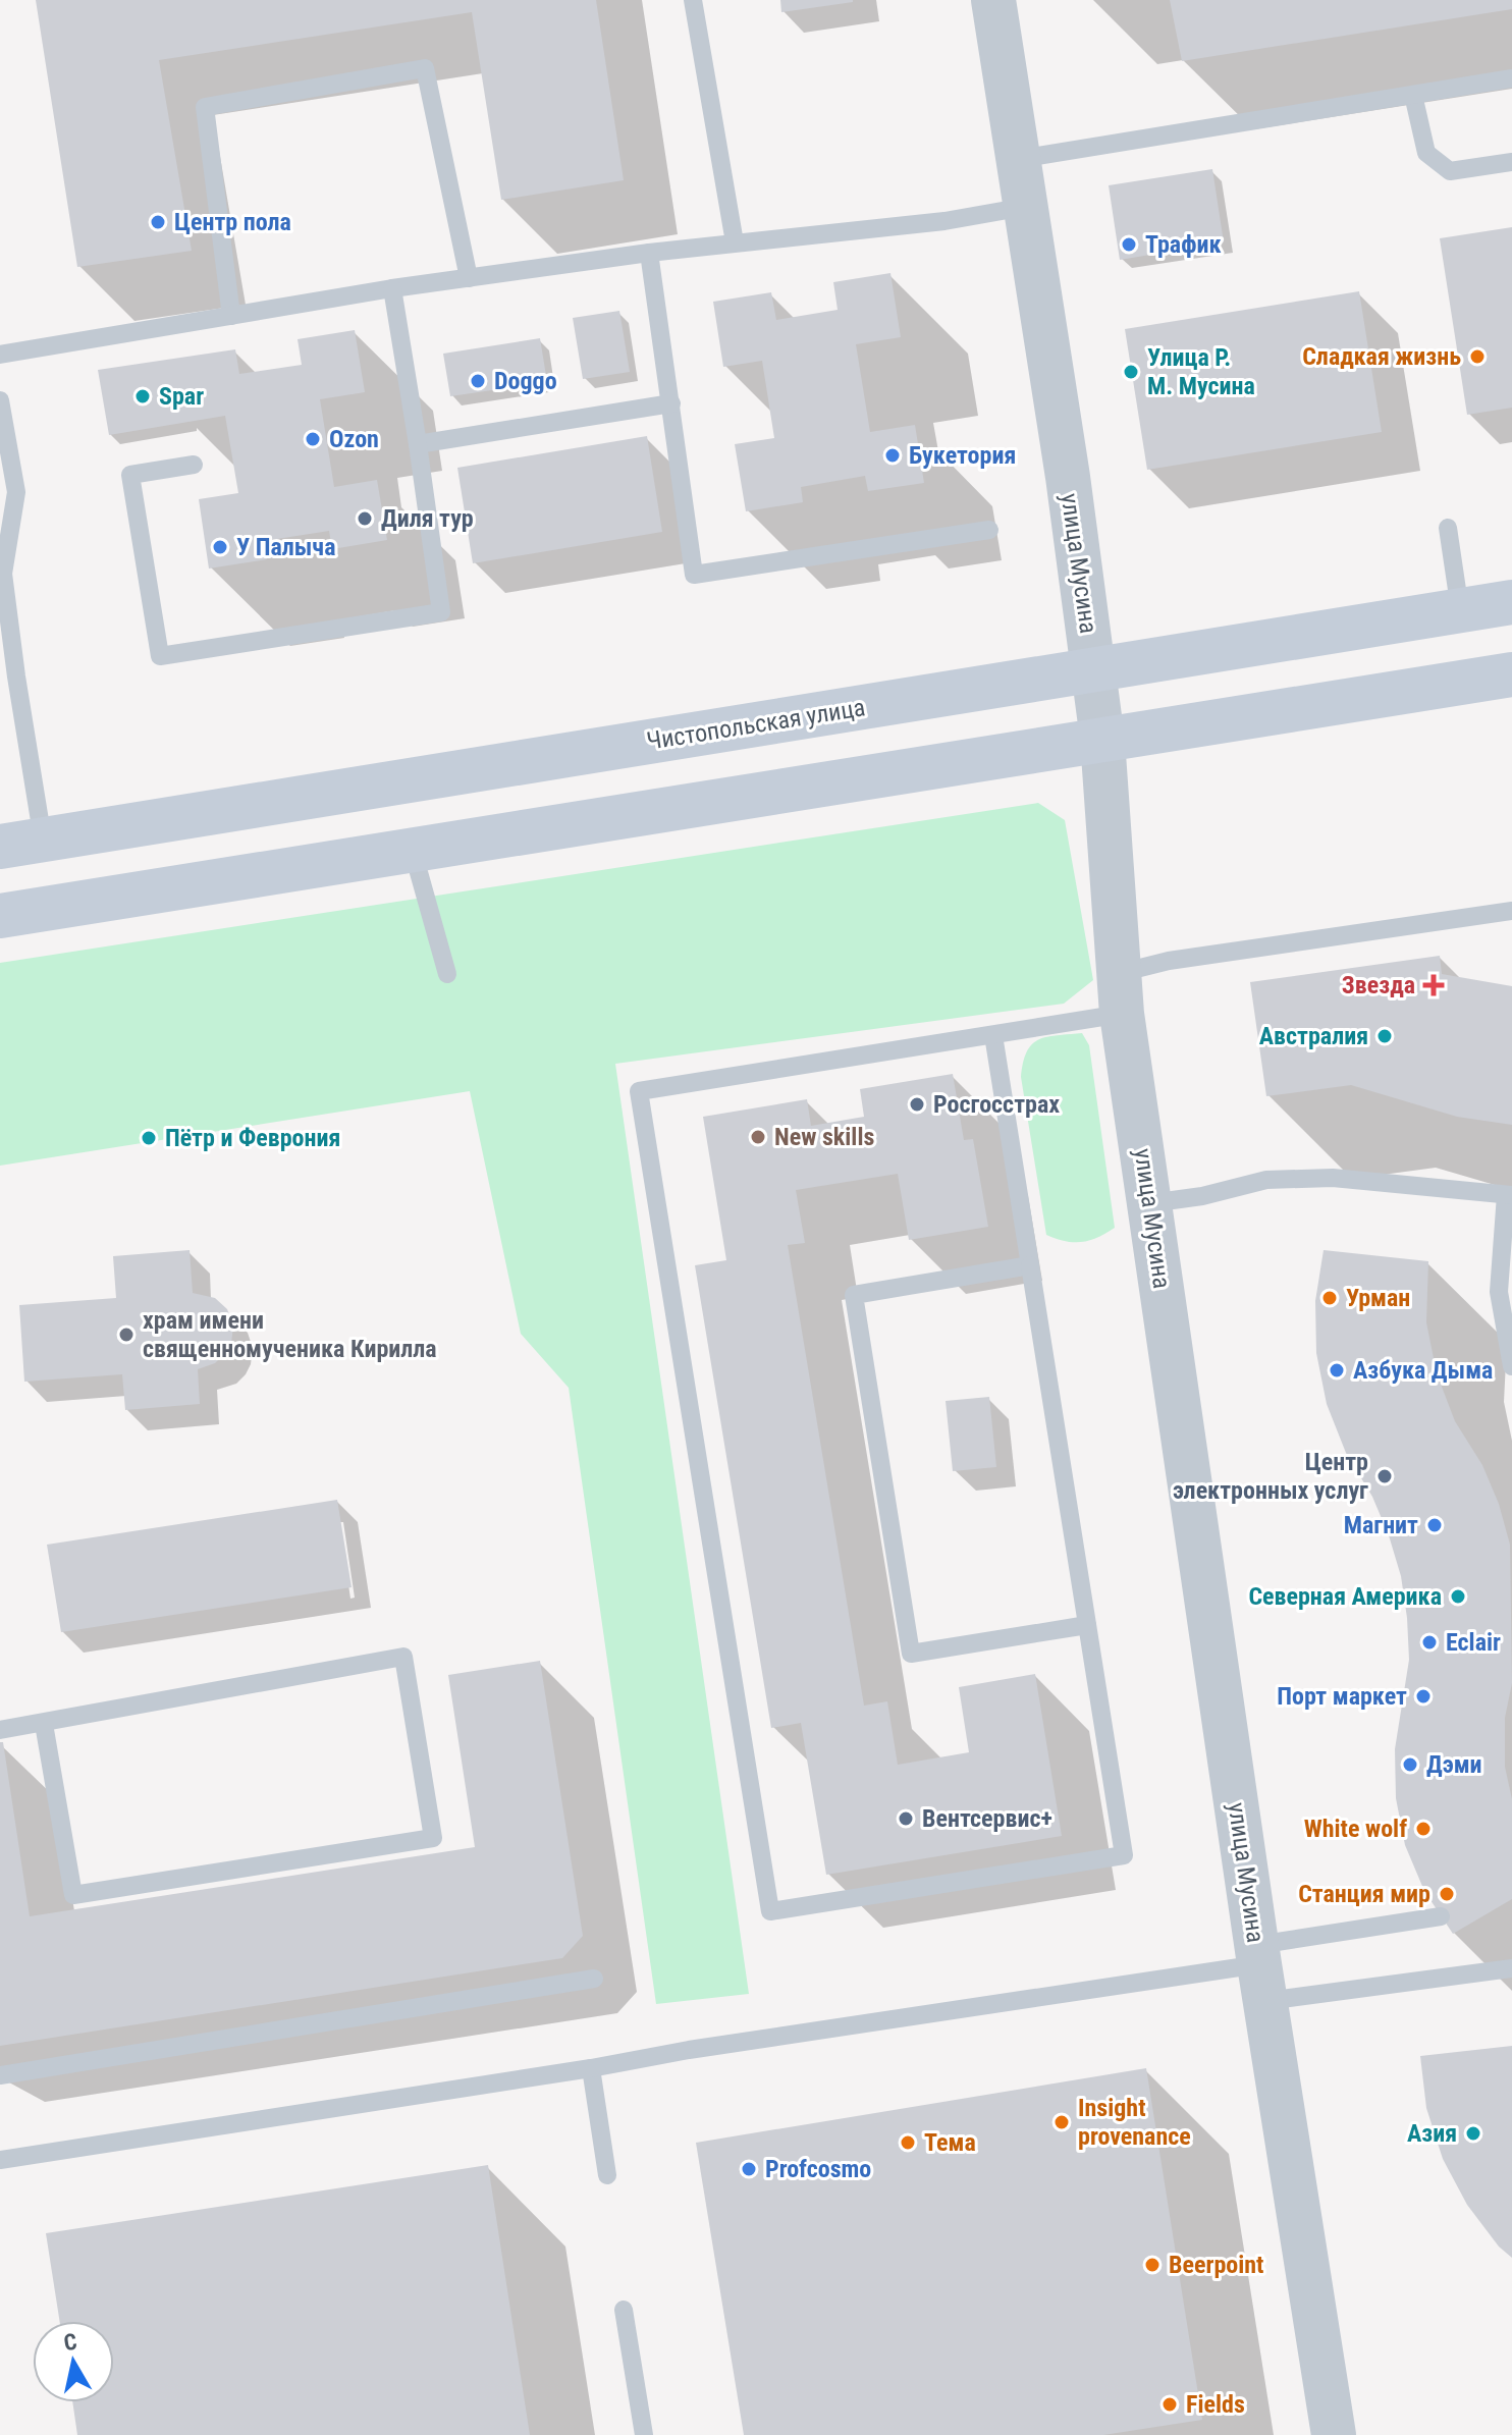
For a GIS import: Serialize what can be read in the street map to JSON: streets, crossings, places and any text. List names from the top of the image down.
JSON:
{
  "streets": {
    "main road": ["Чистопольская улица"],
    "street": ["улица Мусина"]
  },
  "crossings": [
    ["улица Мусина", "Чистопольская улица"]
  ],
  "places": {
    "other": [
      "Центр пола",
      "Трафик",
      "Сладкая жизнь",
      "Улица Р. М. Мусина",
      "Doggo",
      "Spar",
      "Ozon",
      "Букетория",
      "Диля тур",
      "У Палыча",
      "Австралия",
      "Росгосстрах",
      "New skills",
      "Пётр и Феврония",
      "Урман",
      "храм имени священномученика Кирилла",
      "Азбука Дыма",
      "Центр электронных услуг",
      "Магнит",
      "Северная Америка",
      "Eclair",
      "Порт маркет",
      "Дэми",
      "Вентсервис+",
      "White wolf",
      "Станция мир",
      "Insight provenance",
      "Азия",
      "Тема",
      "Profcosmo",
      "Beerpoint",
      "Fields"
    ],
    "health": ["Звезда"]
  },
  "north": "top"
}
